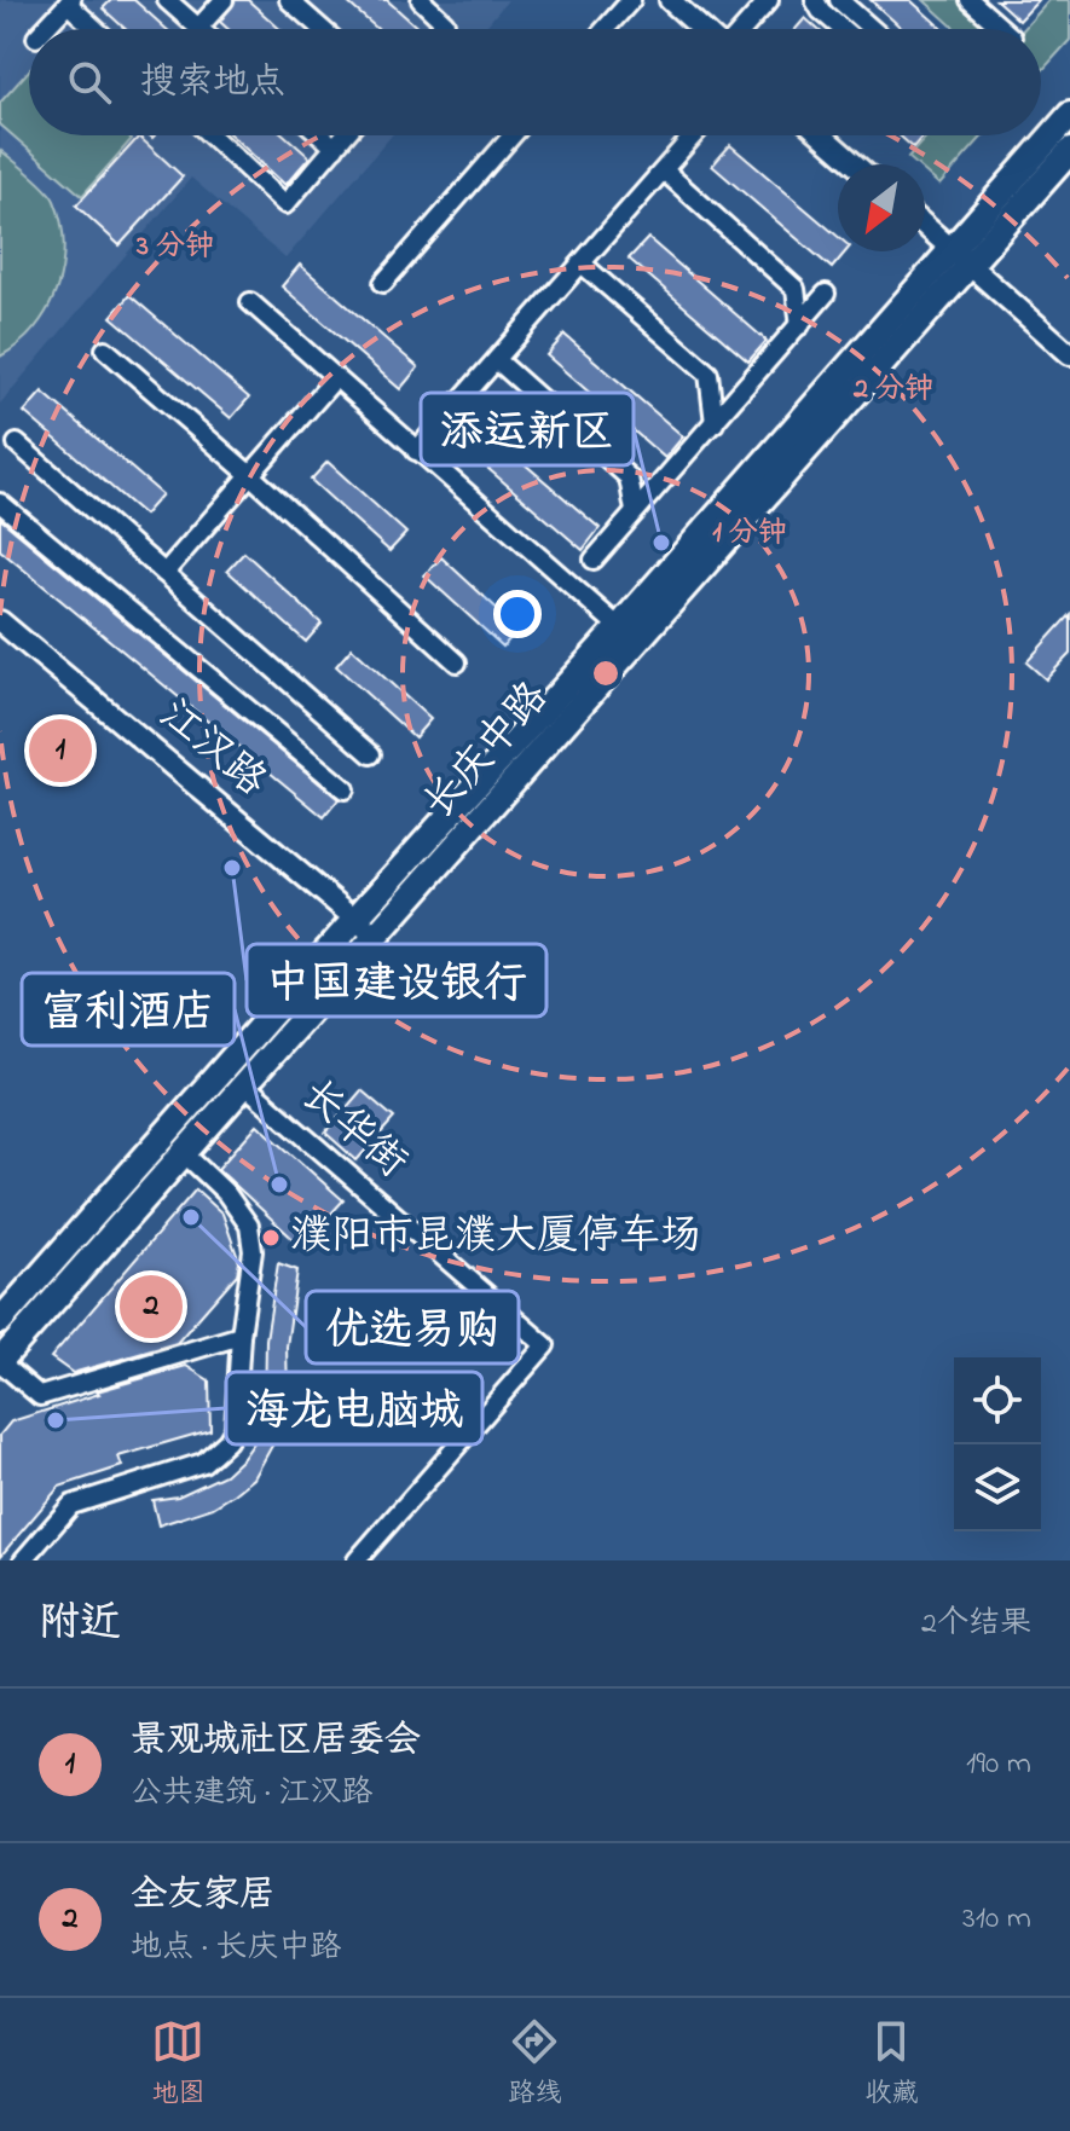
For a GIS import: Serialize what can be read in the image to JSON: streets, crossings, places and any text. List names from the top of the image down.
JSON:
{
  "streets": {
    "main road": ["长庆中路"],
    "street": ["江汉路", "长华街"]
  },
  "crossings": [
    ["江汉路", "长庆中路"],
    ["长庆中路", "长华街"]
  ],
  "places": [
    "添运新区",
    "中国建设银行",
    "富利酒店",
    "优选易购",
    "濮阳市昆濮大厦停车场",
    "海龙电脑城"
  ],
  "north": "bottom left",
  "page": {
    "search": "搜索地点",
    "pins": ["1", "2"],
    "heading": ["附近", "2个结果"],
    "list": [
      {
        "mark": "1",
        "name": "景观城社区居委会",
        "note": "公共建筑 · 江汉路",
        "value": "190 m"
      },
      {
        "mark": "2",
        "name": "全友家居",
        "note": "地点 · 长庆中路",
        "value": "310 m"
      }
    ],
    "nav": ["地图", "路线", "收藏"]
  },
  "rings": ["3 分钟", "2 分钟", "1 分钟"]
}
